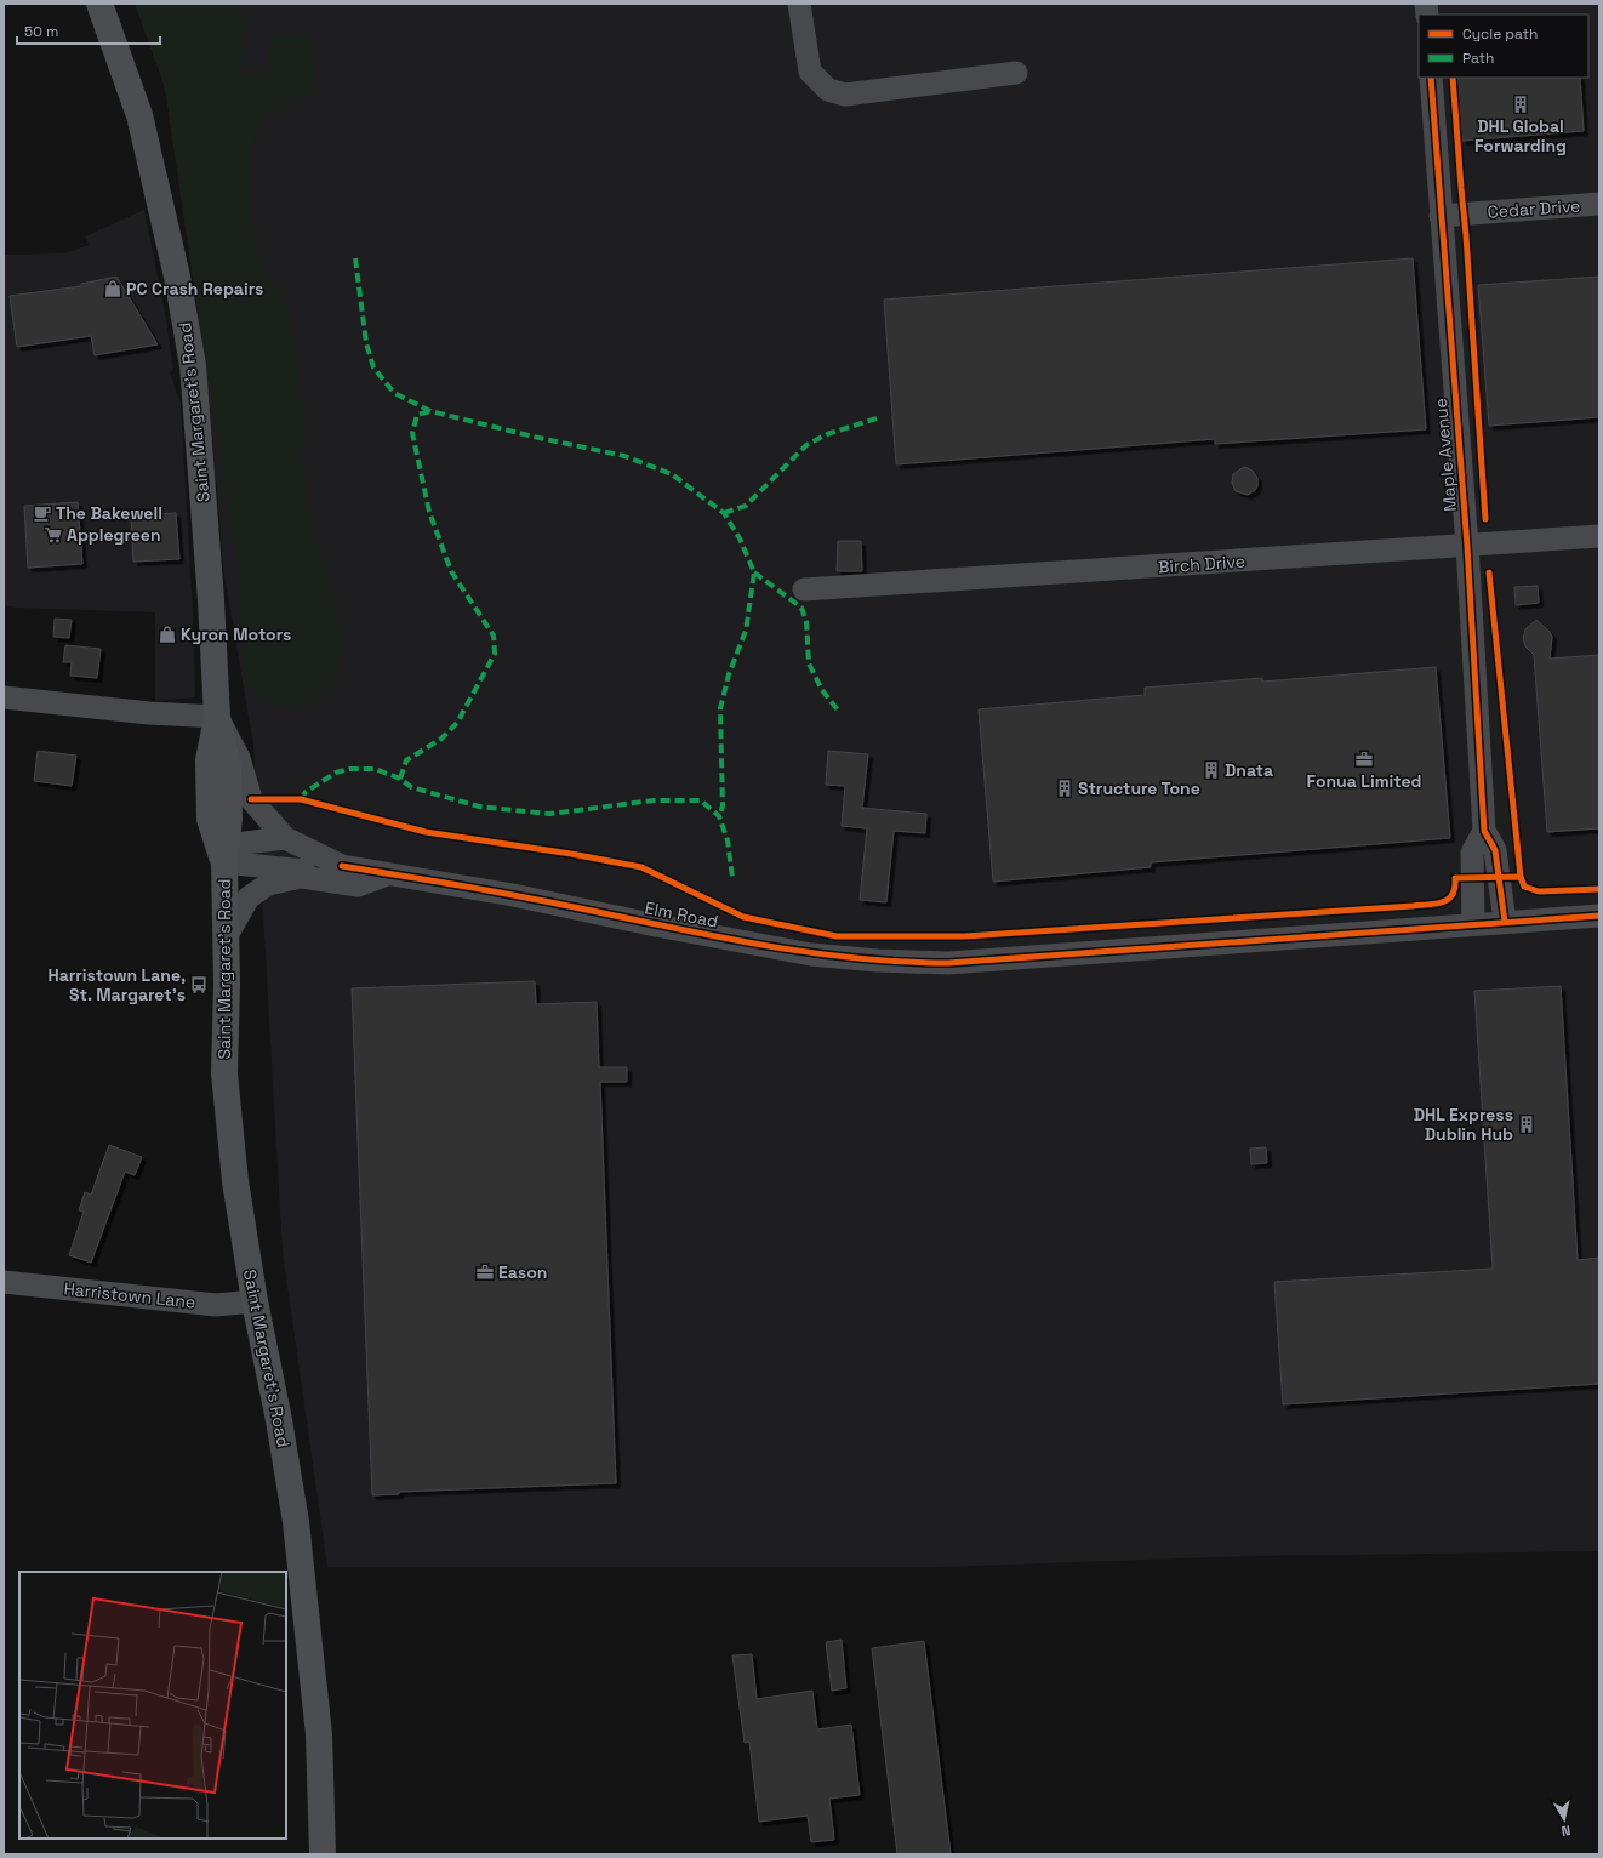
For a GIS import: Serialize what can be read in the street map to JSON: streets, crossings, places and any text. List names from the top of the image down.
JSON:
{
  "streets": {
    "main road": ["Saint Margaret's Road"],
    "street": [
      "Cedar Drive",
      "Maple Avenue",
      "Birch Drive",
      "Elm Road",
      "Harristown Lane"
    ]
  },
  "crossings": [
    ["Cedar Drive", "Maple Avenue"],
    ["Saint Margaret's Road", "Elm Road"],
    ["Saint Margaret's Road", "Harristown Lane"],
    ["Maple Avenue", "Birch Drive"],
    ["Maple Avenue", "Elm Road"]
  ],
  "places": {
    "building": [
      "DHL Global Forwarding",
      "Dnata",
      "Structure Tone",
      "DHL Express Dublin Hub"
    ],
    "shop": ["PC Crash Repairs", "Kyron Motors"],
    "cafe": ["The Bakewell"],
    "supermarket": ["Applegreen"],
    "office": ["Fonua Limited", "Eason"],
    "bus stop": ["Harristown Lane, St. Margaret's"]
  },
  "legend": ["Cycle path", "Path"],
  "scale_bar": "50 m",
  "north": "bottom"
}
